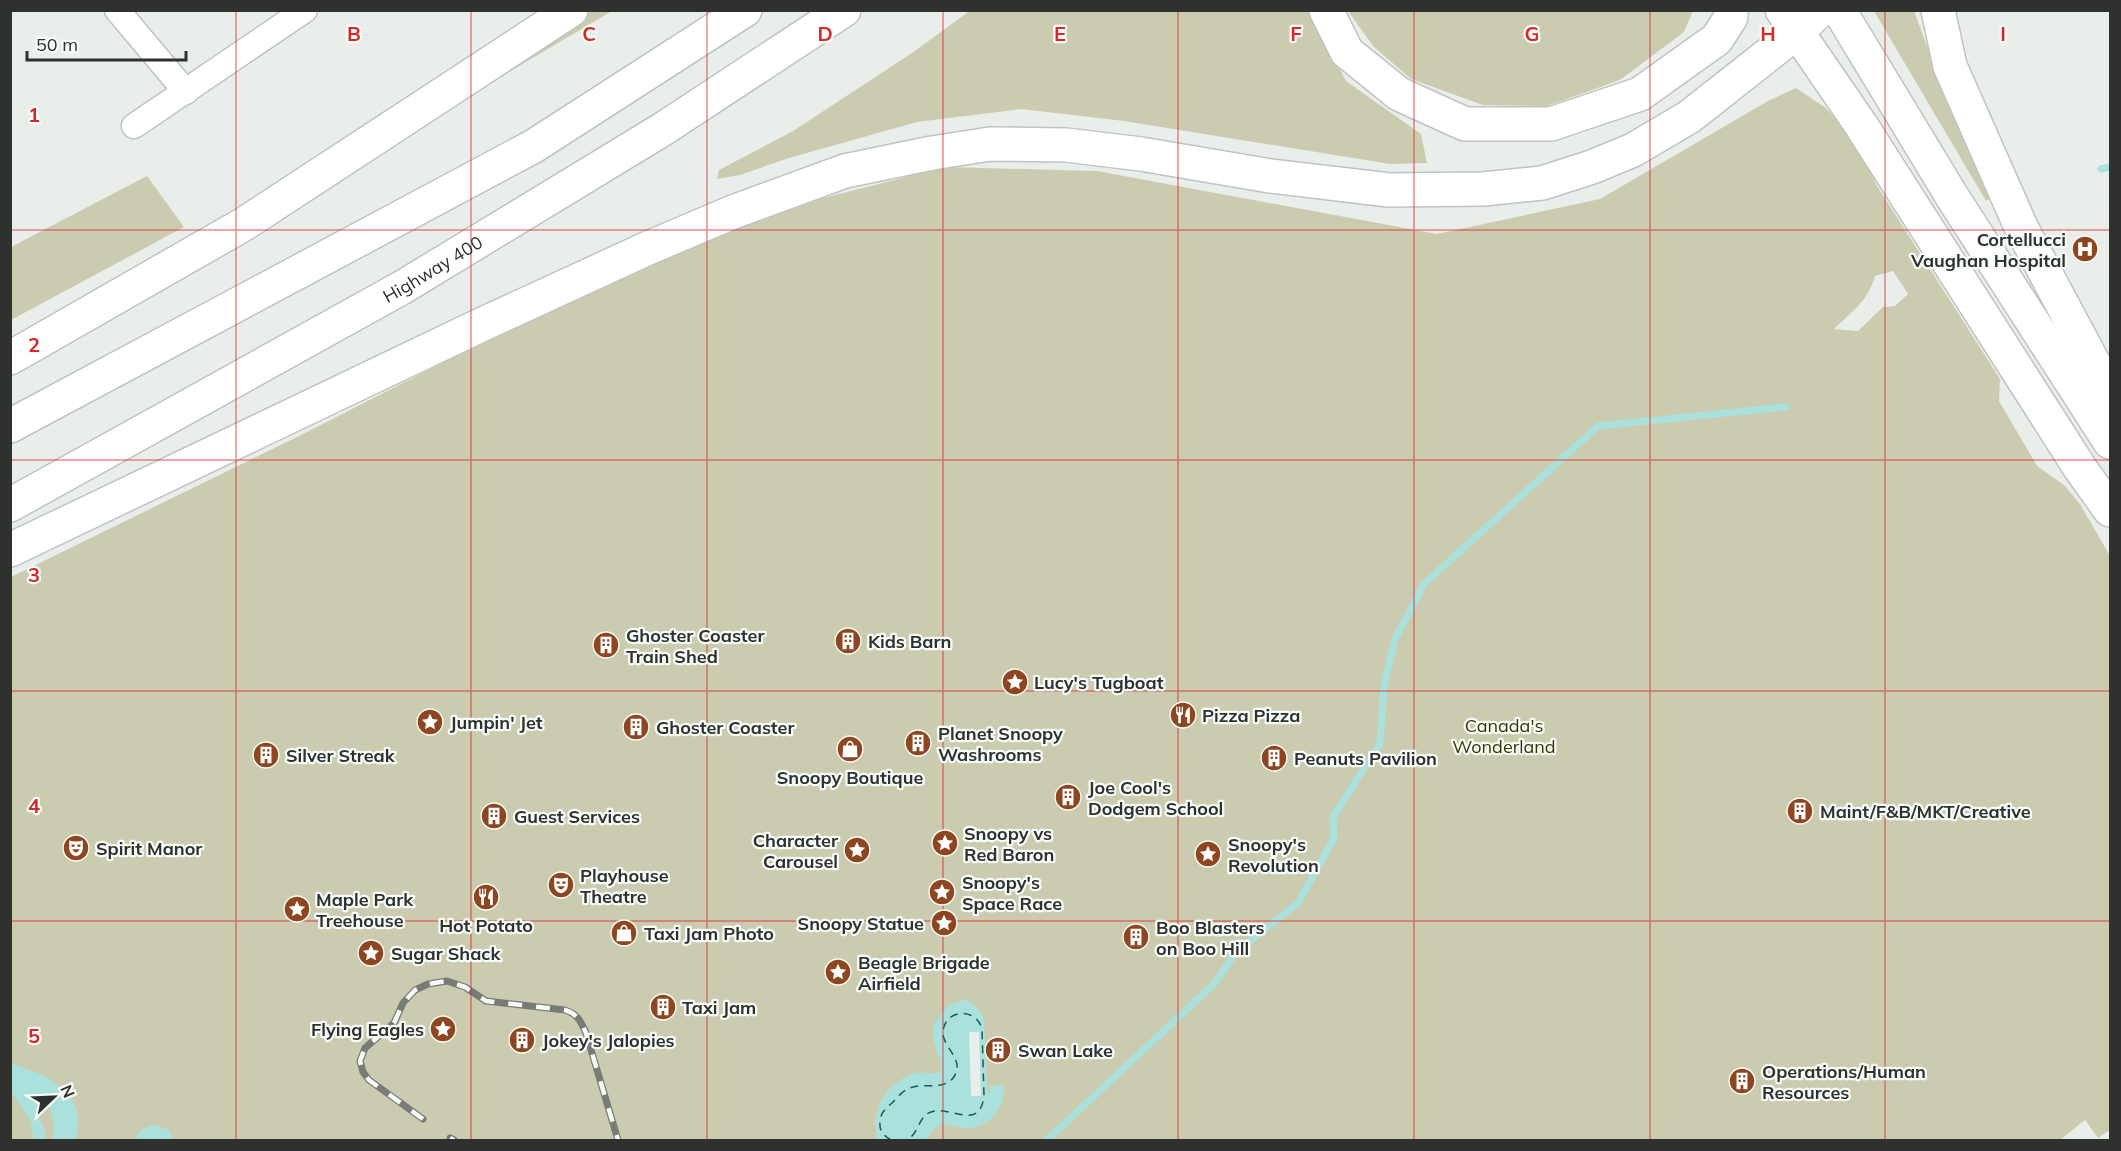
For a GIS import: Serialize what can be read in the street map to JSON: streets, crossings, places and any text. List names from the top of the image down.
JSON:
{
  "streets": {
    "main road": ["Highway 400"]
  },
  "parks": ["Canada's Wonderland"],
  "places": {
    "hospital": ["Cortellucci Vaughan Hospital"],
    "building": [
      "Kids Barn",
      "Ghoster Coaster Train Shed",
      "Ghoster Coaster",
      "Planet Snoopy Washrooms",
      "Silver Streak",
      "Peanuts Pavilion",
      "Joe Cool's Dodgem School",
      "Maint/F&B/MKT/Creative",
      "Guest Services",
      "Boo Blasters on Boo Hill",
      "Taxi Jam",
      "Jokey's Jalopies",
      "Swan Lake",
      "Operations/Human Resources"
    ],
    "place": [
      "Lucy's Tugboat",
      "Jumpin' Jet",
      "Snoopy vs Red Baron",
      "Character Carousel",
      "Snoopy's Revolution",
      "Snoopy's Space Race",
      "Maple Park Treehouse",
      "Snoopy Statue",
      "Sugar Shack",
      "Beagle Brigade Airfield",
      "Flying Eagles"
    ],
    "restaurant": ["Pizza Pizza", "Hot Potato"],
    "shop": ["Snoopy Boutique", "Taxi Jam Photo"],
    "theatre": ["Spirit Manor", "Playhouse Theatre"]
  },
  "scale_bar": "50 m",
  "north": "top right",
  "grid": {
    "columns": [
      "B",
      "C",
      "D",
      "E",
      "F",
      "G",
      "H",
      "I"
    ],
    "rows": [
      "1",
      "2",
      "3",
      "4",
      "5"
    ]
  }
}
